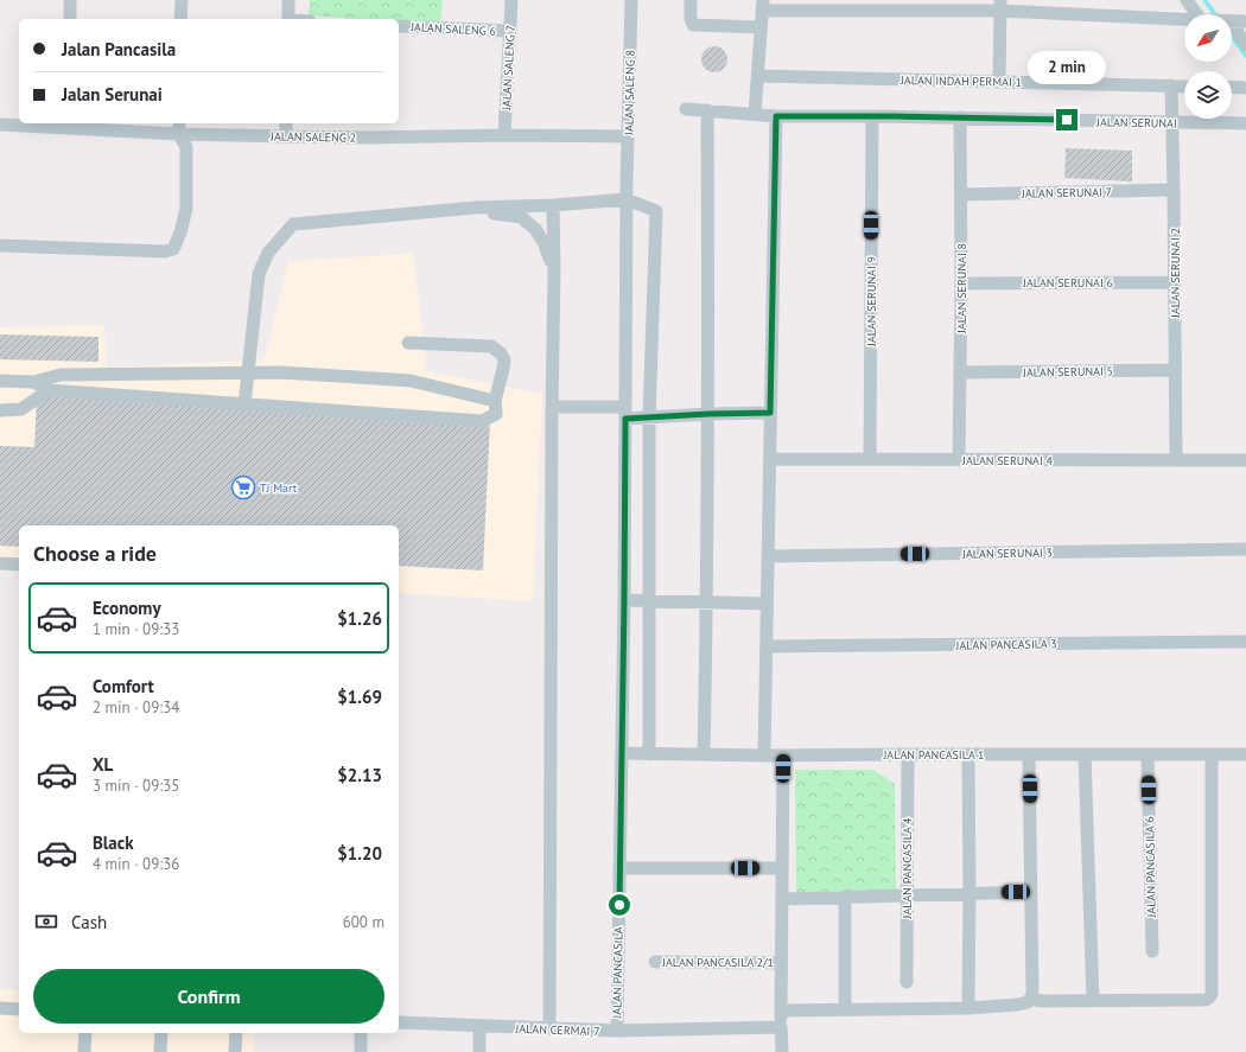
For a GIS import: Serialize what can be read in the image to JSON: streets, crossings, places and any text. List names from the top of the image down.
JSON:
{
  "streets": {
    "street": [
      "JALAN SALENG 6",
      "JALAN SALENG 7",
      "JALAN INDAH PERMAI 1",
      "JALAN SALENG 8",
      "JALAN SERUNAI",
      "JALAN SALENG 2",
      "JALAN SERUNAI 7",
      "JALAN SERUNAI 2",
      "JALAN SERUNAI 6",
      "JALAN SERUNAI 8",
      "JALAN SERUNAI 9",
      "JALAN SERUNAI 5",
      "JALAN SERUNAI 4",
      "JALAN SERUNAI 3",
      "JALAN PANCASILA 3",
      "JALAN PANCASILA 1",
      "JALAN PANCASILA 6",
      "JALAN PANCASILA 4",
      "JALAN PANCASILA 2/1",
      "JALAN PANCASILA",
      "JALAN CERMAI 7"
    ]
  },
  "crossings": [
    ["JALAN SALENG 6", "JALAN SALENG 7"],
    ["JALAN SALENG 7", "JALAN SALENG 2"],
    ["JALAN INDAH PERMAI 1", "JALAN SERUNAI 2"],
    ["JALAN SALENG 8", "JALAN SALENG 2"],
    ["JALAN SALENG 8", "JALAN PANCASILA"],
    ["JALAN SERUNAI", "JALAN SERUNAI 2"],
    ["JALAN SERUNAI", "JALAN SERUNAI 8"],
    ["JALAN SERUNAI", "JALAN SERUNAI 9"],
    ["JALAN SERUNAI 7", "JALAN SERUNAI 2"],
    ["JALAN SERUNAI 7", "JALAN SERUNAI 8"],
    ["JALAN SERUNAI 2", "JALAN SERUNAI 6"],
    ["JALAN SERUNAI 2", "JALAN SERUNAI 5"],
    ["JALAN SERUNAI 2", "JALAN SERUNAI 4"],
    ["JALAN SERUNAI 6", "JALAN SERUNAI 8"],
    ["JALAN SERUNAI 8", "JALAN SERUNAI 5"],
    ["JALAN SERUNAI 8", "JALAN SERUNAI 4"],
    ["JALAN SERUNAI 9", "JALAN SERUNAI 4"],
    ["JALAN PANCASILA 1", "JALAN PANCASILA 6"],
    ["JALAN PANCASILA 1", "JALAN PANCASILA 4"],
    ["JALAN PANCASILA 1", "JALAN PANCASILA"],
    ["JALAN PANCASILA", "JALAN CERMAI 7"]
  ],
  "places": {
    "supermarket": ["TJ Mart"]
  },
  "north": "bottom left",
  "page": {
    "banner": ["Jalan Pancasila", "Jalan Serunai"],
    "bubble": "2 min",
    "heading": "Choose a ride",
    "list": [
      {
        "name": "Economy",
        "note": "1 min · 09:33",
        "value": "$1.26"
      },
      {
        "name": "Comfort",
        "note": "2 min · 09:34",
        "value": "$1.69"
      },
      {
        "name": "XL",
        "note": "3 min · 09:35",
        "value": "$2.13"
      },
      {
        "name": "Black",
        "note": "4 min · 09:36",
        "value": "$1.20"
      }
    ],
    "pay": ["Cash", "600 m"],
    "buttons": "Confirm"
  }
}
